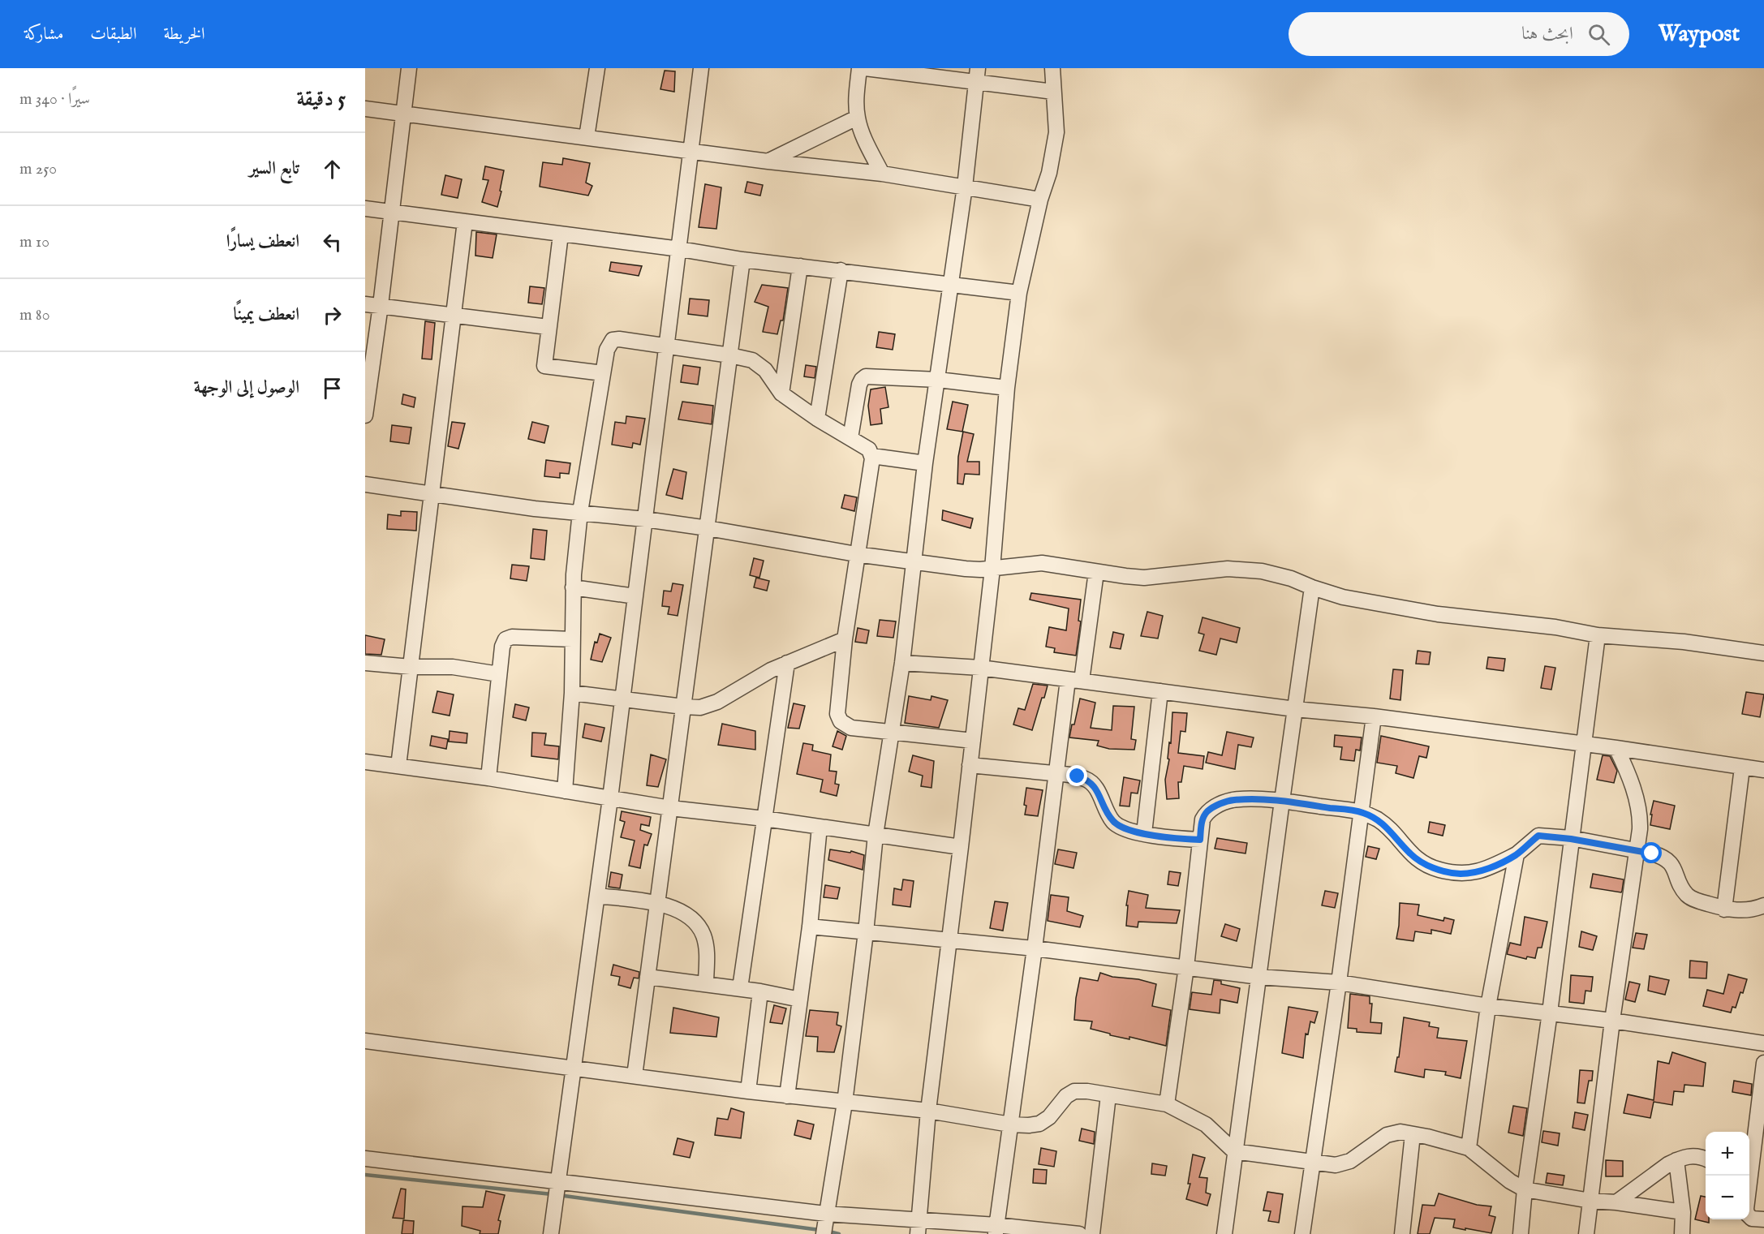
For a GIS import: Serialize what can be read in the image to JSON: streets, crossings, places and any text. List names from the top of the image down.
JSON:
{
  "page": {
    "header": "Waypost",
    "search": "ابحث هنا",
    "nav": ["الخريطة", "الطبقات", "مشاركة"],
    "heading": ["5 دقيقة", "سيرًا · 340 m"],
    "list": [
      ["تابع السير", "250 m"],
      ["انعطف يسارًا", "10 m"],
      ["انعطف يمينًا", "80 m"],
      "الوصول إلى الوجهة"
    ],
    "map_buttons": ["+", "−"]
  }
}
